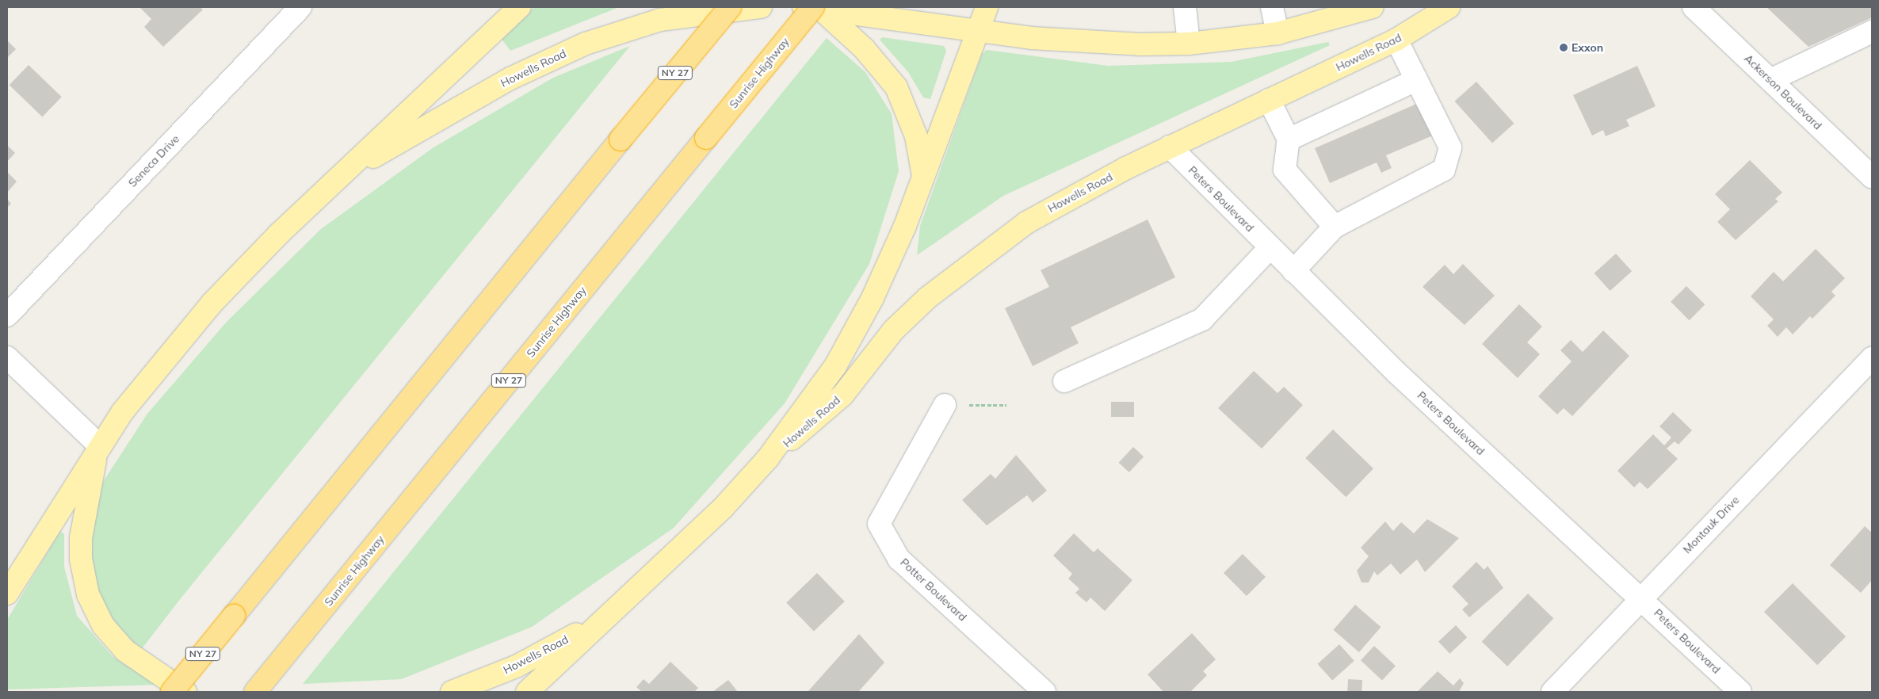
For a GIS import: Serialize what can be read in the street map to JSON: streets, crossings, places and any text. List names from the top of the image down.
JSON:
{
  "streets": {
    "highway": ["NY 27", "Sunrise Highway"],
    "main road": ["Howells Road"],
    "street": [
      "Ackerson Boulevard",
      "Seneca Drive",
      "Peters Boulevard",
      "Montauk Drive",
      "Potter Boulevard"
    ]
  },
  "crossings": [
    ["Howells Road", "Peters Boulevard"],
    ["Peters Boulevard", "Montauk Drive"]
  ],
  "places": ["Exxon"]
}
